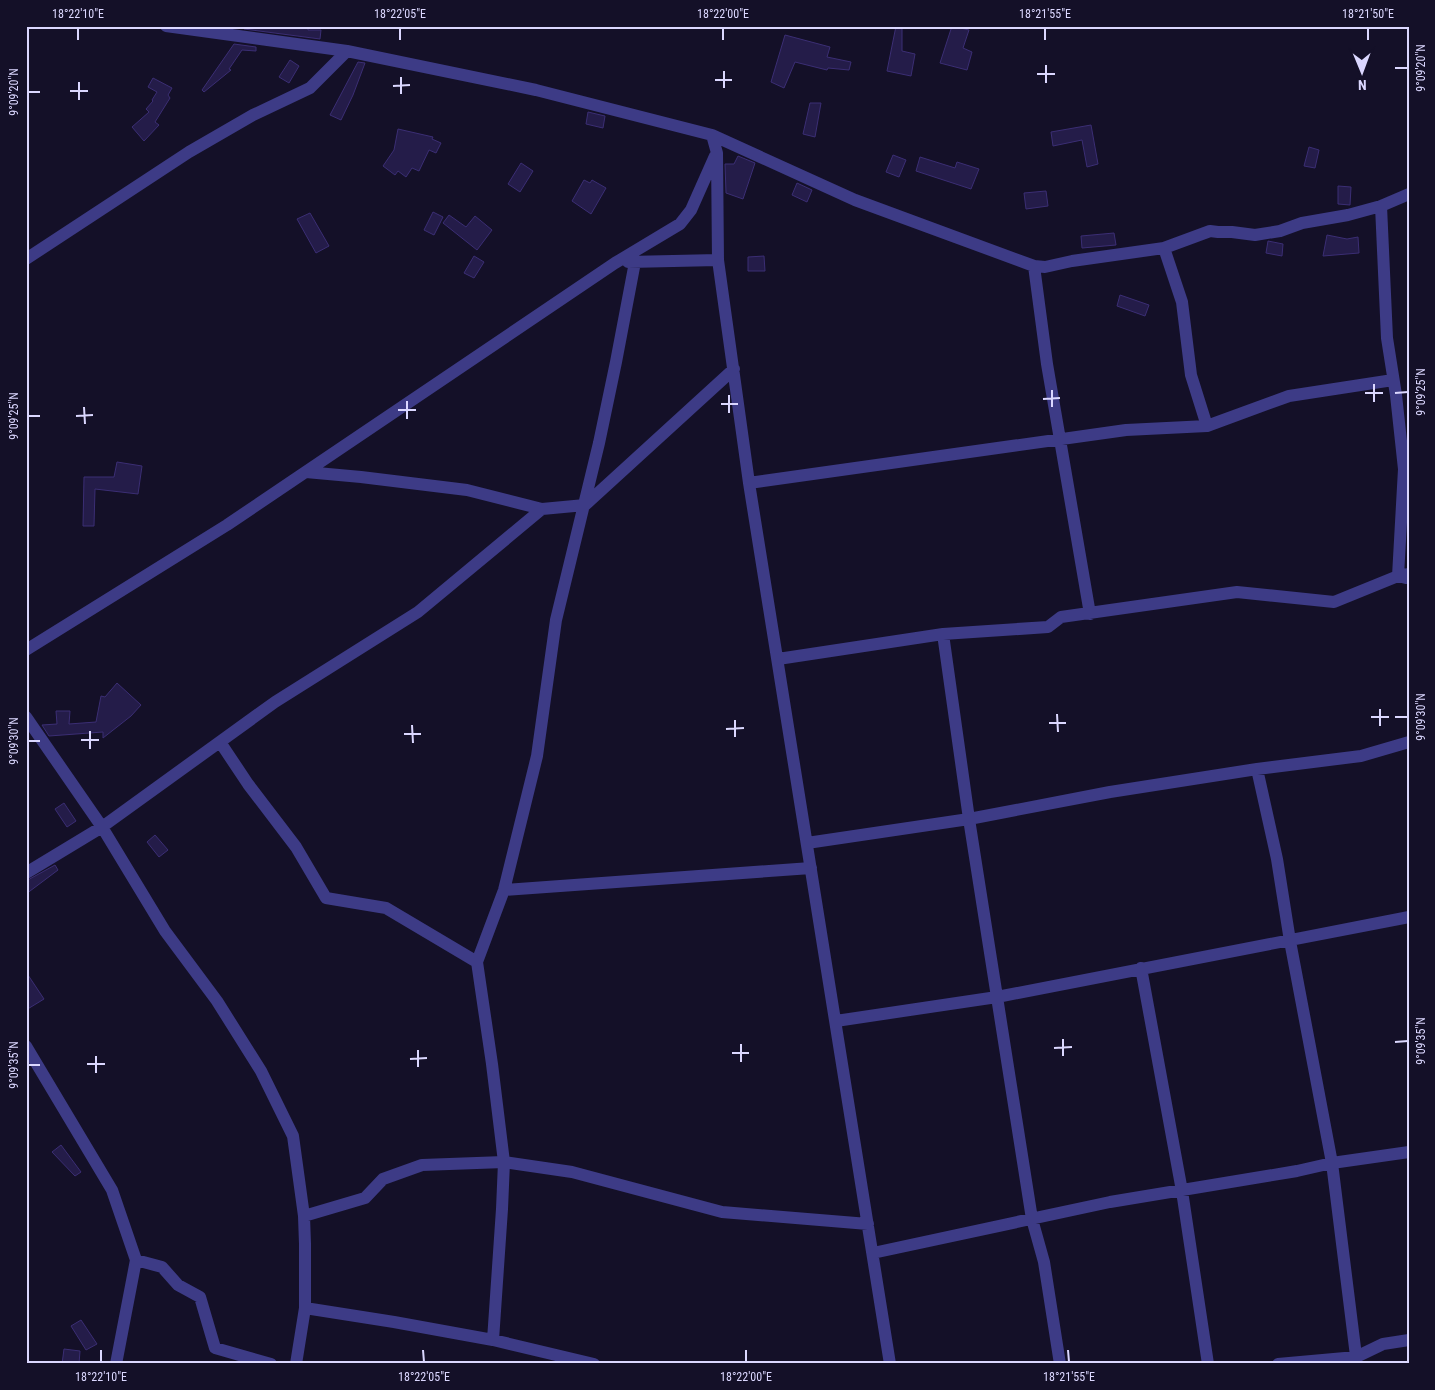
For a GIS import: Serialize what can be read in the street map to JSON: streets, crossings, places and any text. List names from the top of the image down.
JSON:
{
  "north": "bottom",
  "coordinates": [
    "18°22'10\"E",
    "18°22'05\"E",
    "18°22'00\"E",
    "18°21'55\"E",
    "18°21'50\"E",
    "9°09'20\"N",
    "9°09'25\"N",
    "9°09'30\"N",
    "9°09'35\"N"
  ]
}
